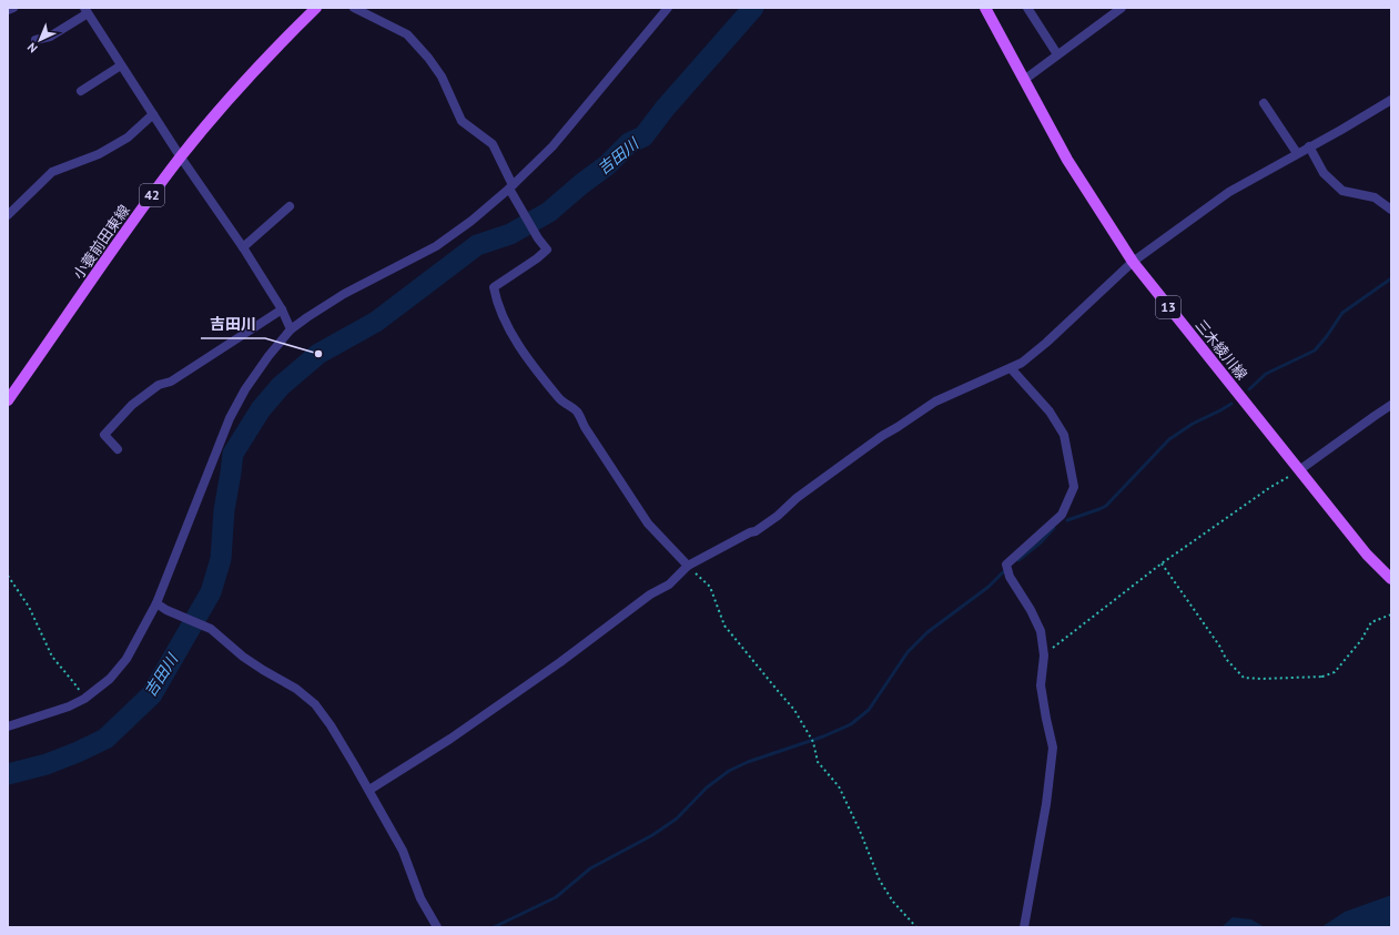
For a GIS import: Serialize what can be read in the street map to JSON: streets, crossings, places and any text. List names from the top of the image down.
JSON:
{
  "streets": {
    "main road": [
      "42",
      "小蓑前田東線",
      "13",
      "三木綾川線"
    ]
  },
  "water": ["吉田川"],
  "places": ["吉田川"],
  "north": "bottom left"
}
